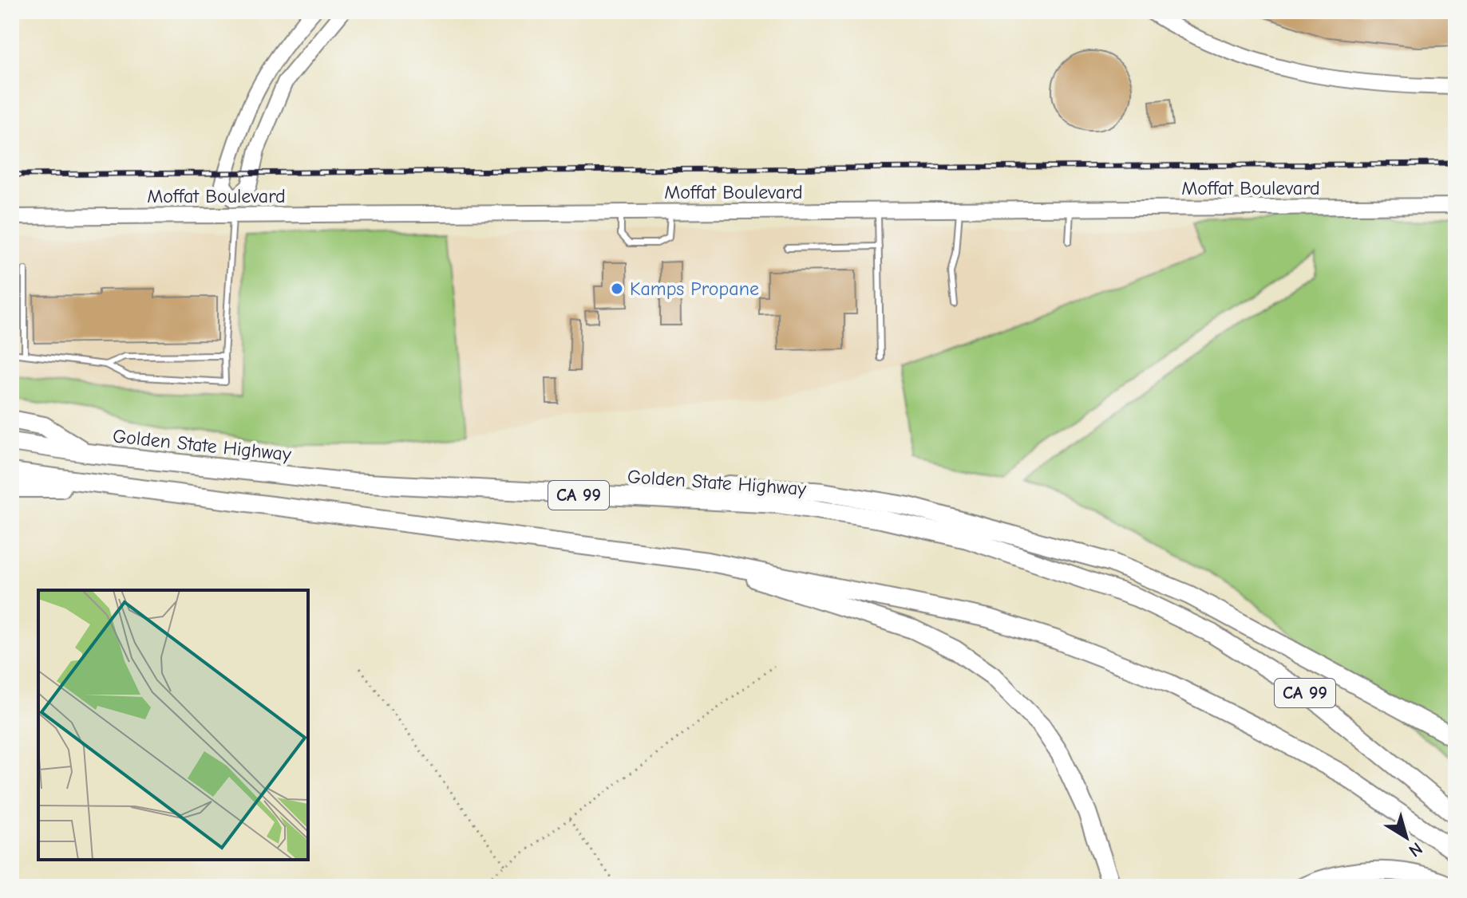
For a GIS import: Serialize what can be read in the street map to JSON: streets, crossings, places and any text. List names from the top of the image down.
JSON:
{
  "streets": {
    "highway": ["Golden State Highway", "CA 99"],
    "main road": ["Moffat Boulevard"]
  },
  "places": ["Kamps Propane"],
  "north": "bottom right"
}
